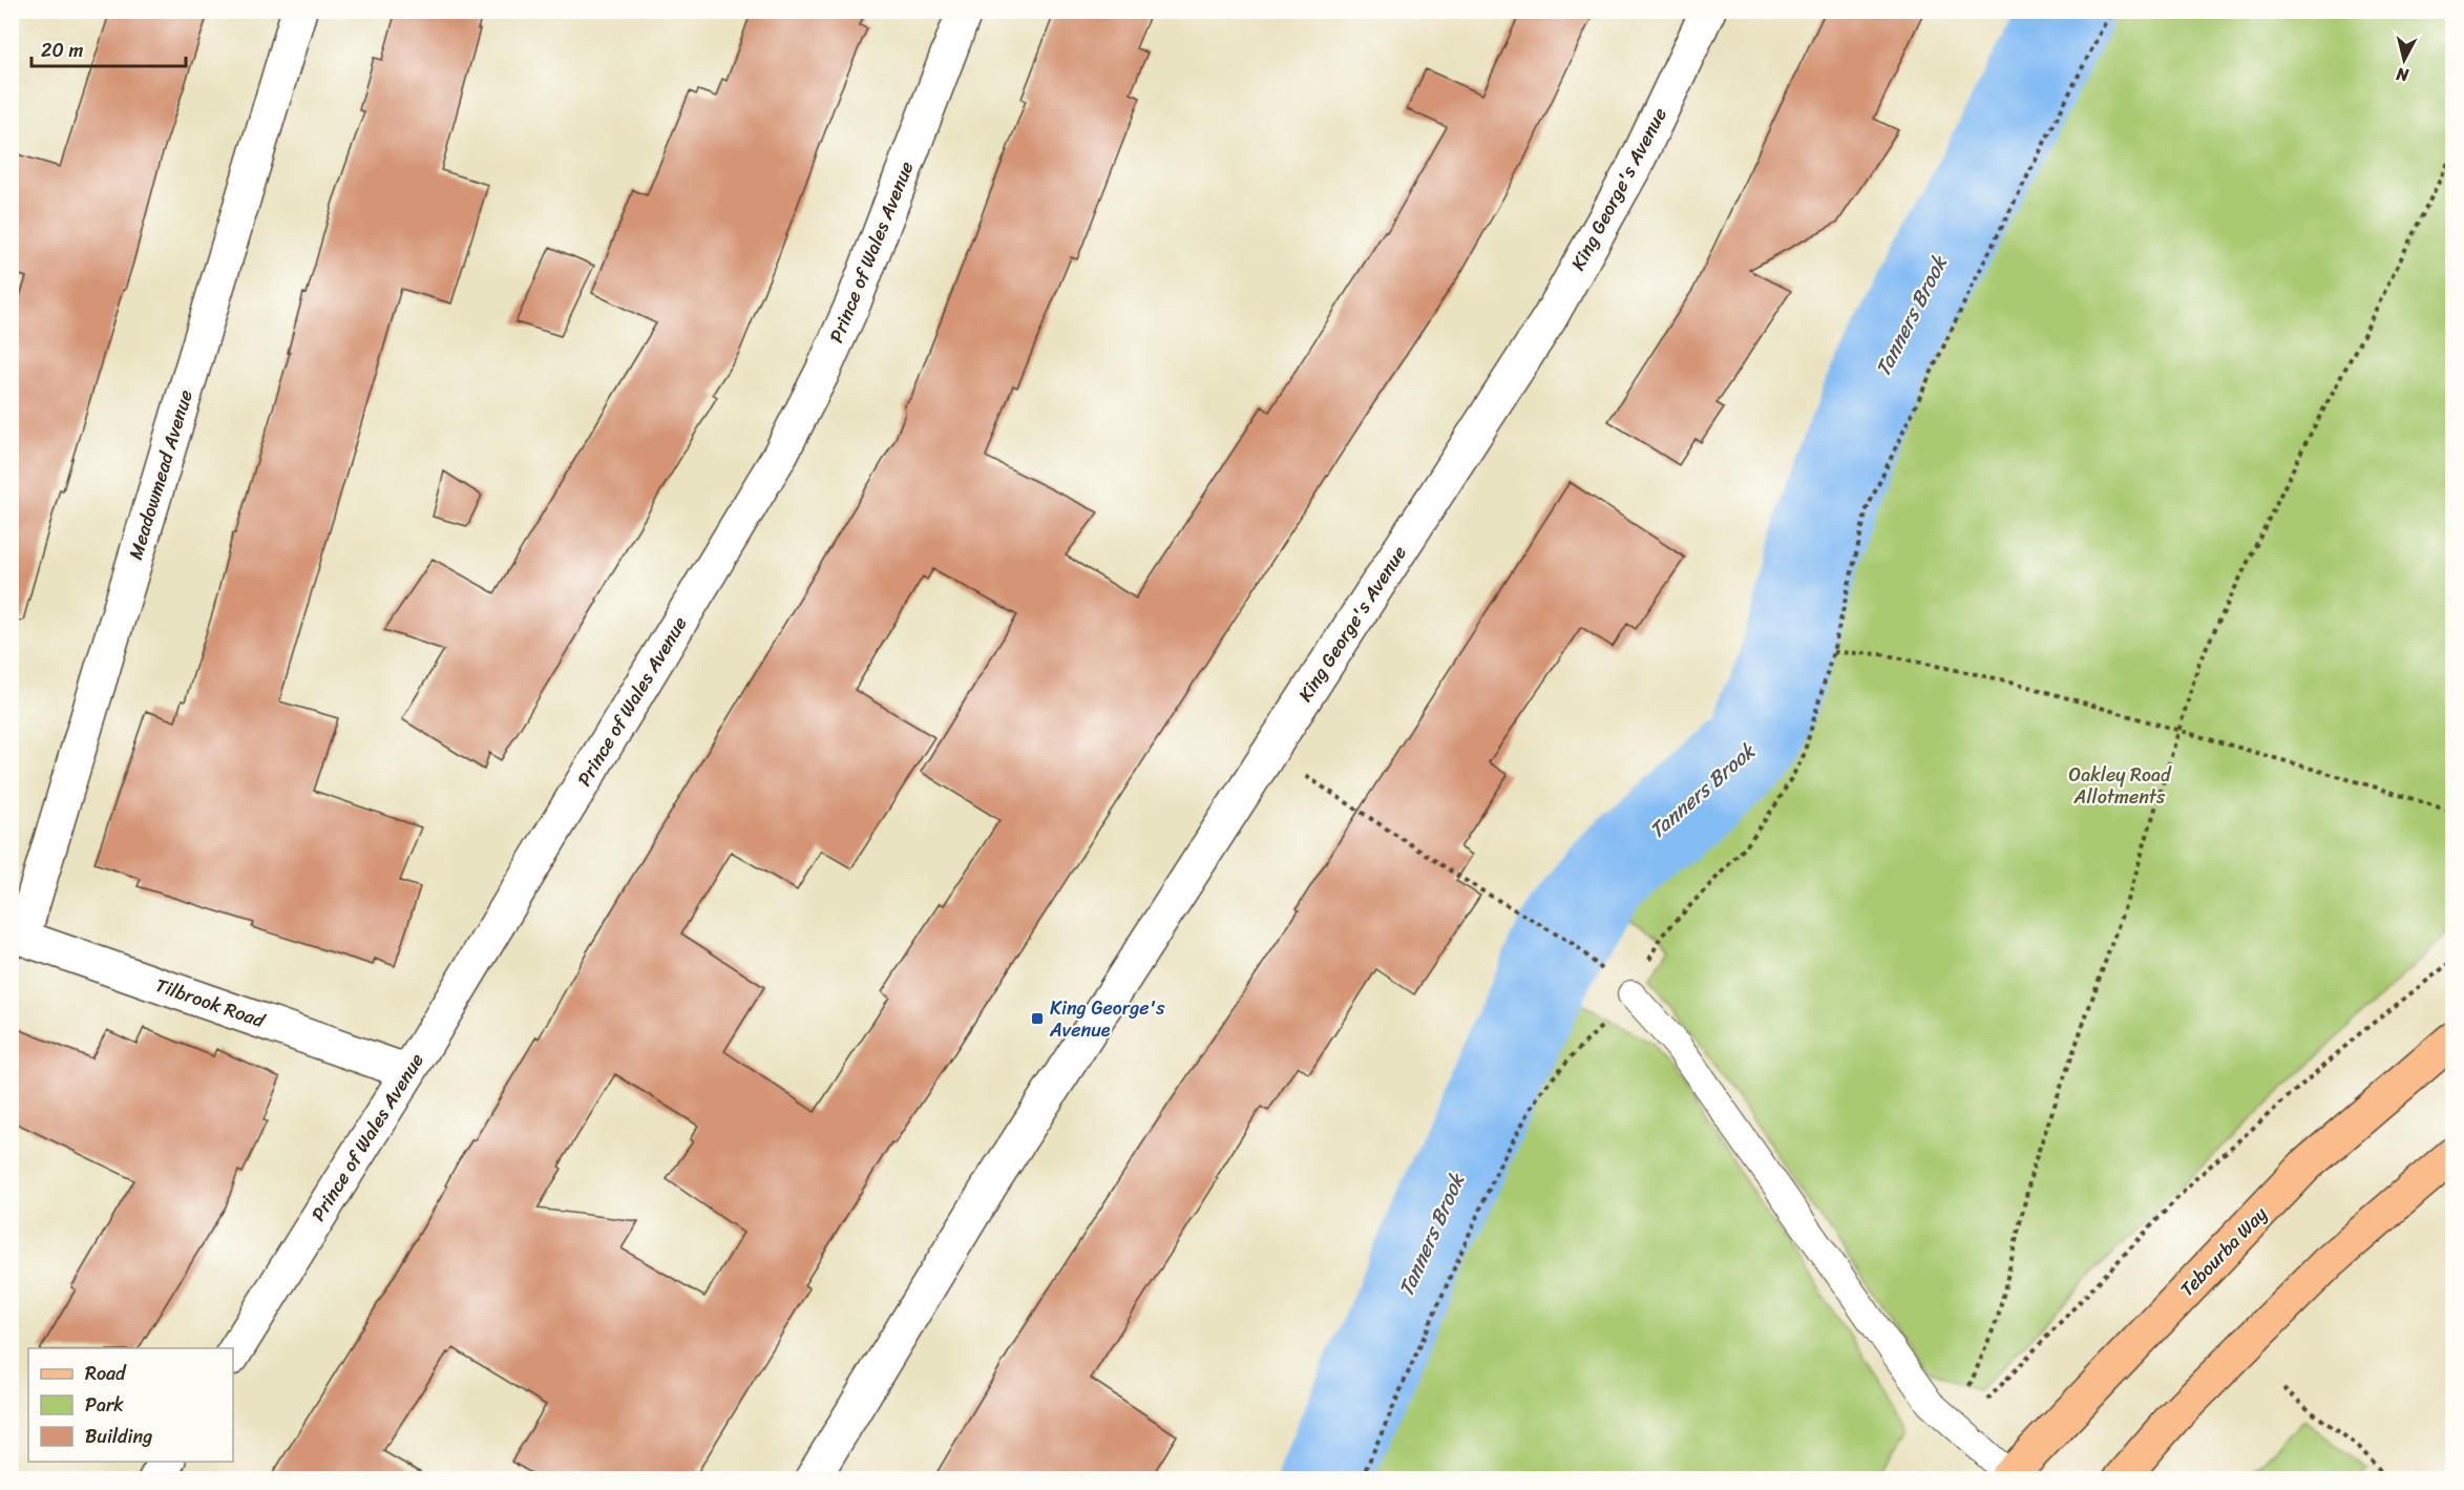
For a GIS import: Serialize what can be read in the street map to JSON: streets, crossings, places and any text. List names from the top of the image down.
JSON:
{
  "streets": {
    "main road": ["Tebourba Way"],
    "street": [
      "King George's Avenue",
      "Prince of Wales Avenue",
      "Meadowmead Avenue",
      "Tilbrook Road"
    ]
  },
  "crossings": [
    ["Prince of Wales Avenue", "Tilbrook Road"],
    ["Meadowmead Avenue", "Tilbrook Road"]
  ],
  "water": ["Tanners Brook"],
  "parks": ["Oakley Road Allotments"],
  "places": {
    "transit": ["King George's Avenue"]
  },
  "legend": ["Road", "Park", "Building"],
  "scale_bar": "20 m",
  "north": "bottom"
}
